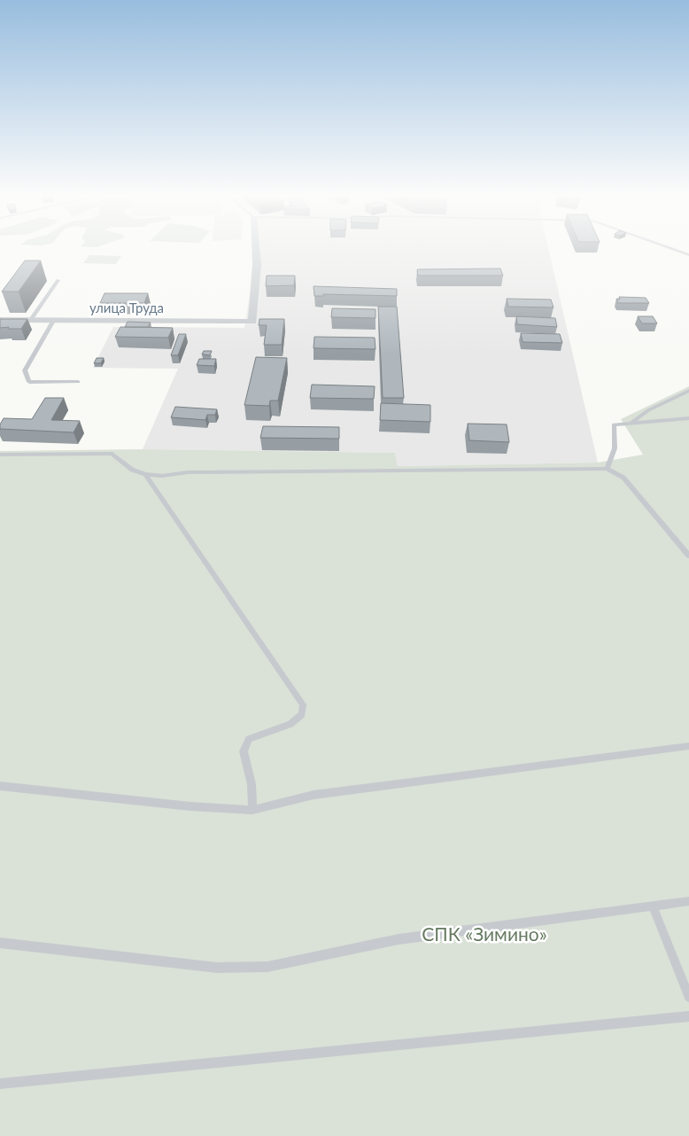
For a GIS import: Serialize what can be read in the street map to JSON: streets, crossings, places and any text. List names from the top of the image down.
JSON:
{
  "streets": {
    "street": ["улица Труда"]
  },
  "parks": ["СПК «Зимино»"]
}
